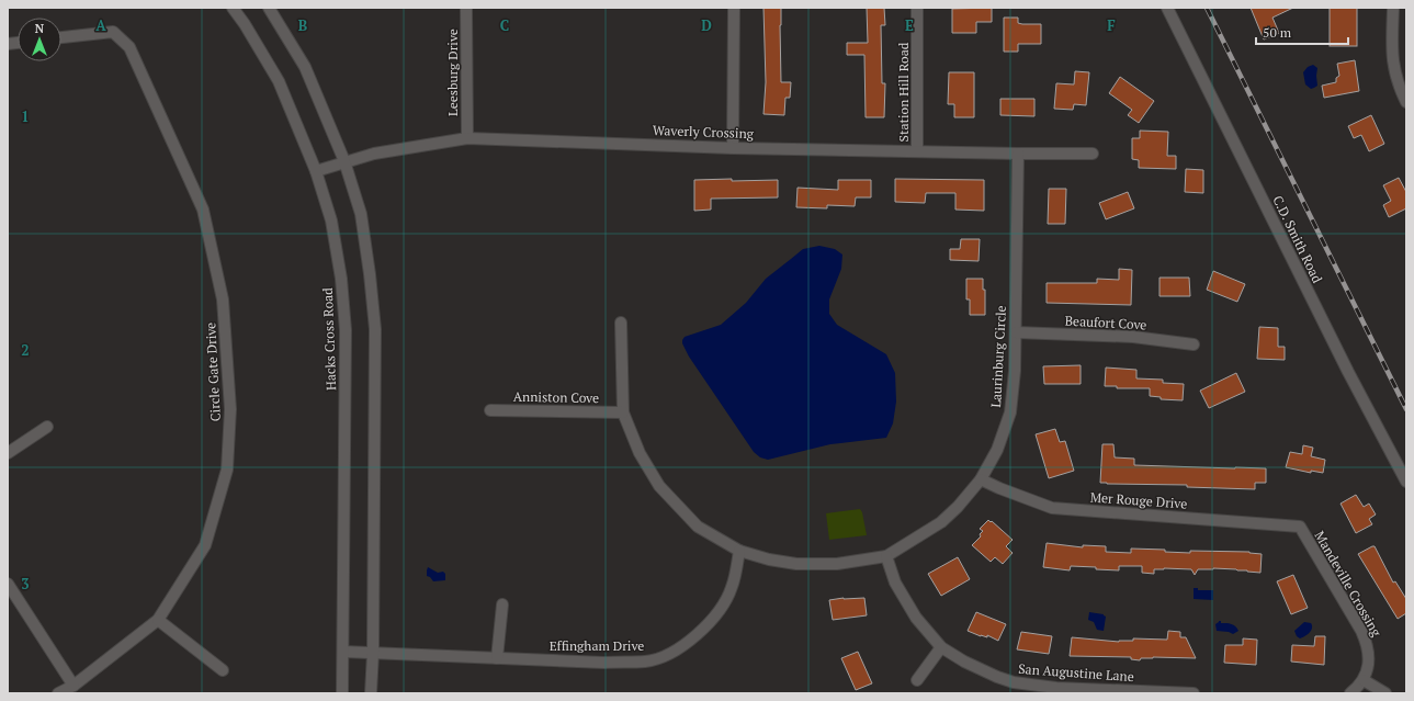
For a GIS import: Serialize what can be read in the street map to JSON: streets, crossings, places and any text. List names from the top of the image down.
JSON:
{
  "streets": {
    "street": [
      "Leesburg Drive",
      "Station Hill Road",
      "Waverly Crossing",
      "C.D. Smith Road",
      "Beaufort Cove",
      "Hacks Cross Road",
      "Laurinburg Circle",
      "Circle Gate Drive",
      "Anniston Cove",
      "Mer Rouge Drive",
      "Mandeville Crossing",
      "Effingham Drive",
      "San Augustine Lane"
    ]
  },
  "crossings": [
    ["Leesburg Drive", "Waverly Crossing"],
    ["Station Hill Road", "Waverly Crossing"],
    ["Waverly Crossing", "Hacks Cross Road"],
    ["Waverly Crossing", "Laurinburg Circle"],
    ["Beaufort Cove", "Laurinburg Circle"],
    ["Hacks Cross Road", "Effingham Drive"],
    ["Laurinburg Circle", "Anniston Cove"],
    ["Laurinburg Circle", "Mer Rouge Drive"],
    ["Laurinburg Circle", "Effingham Drive"],
    ["Laurinburg Circle", "San Augustine Lane"],
    ["Mer Rouge Drive", "Mandeville Crossing"]
  ],
  "scale_bar": "50 m",
  "north": "top",
  "grid": {
    "columns": [
      "A",
      "B",
      "C",
      "D",
      "E",
      "F"
    ],
    "rows": ["1", "2", "3"]
  }
}
